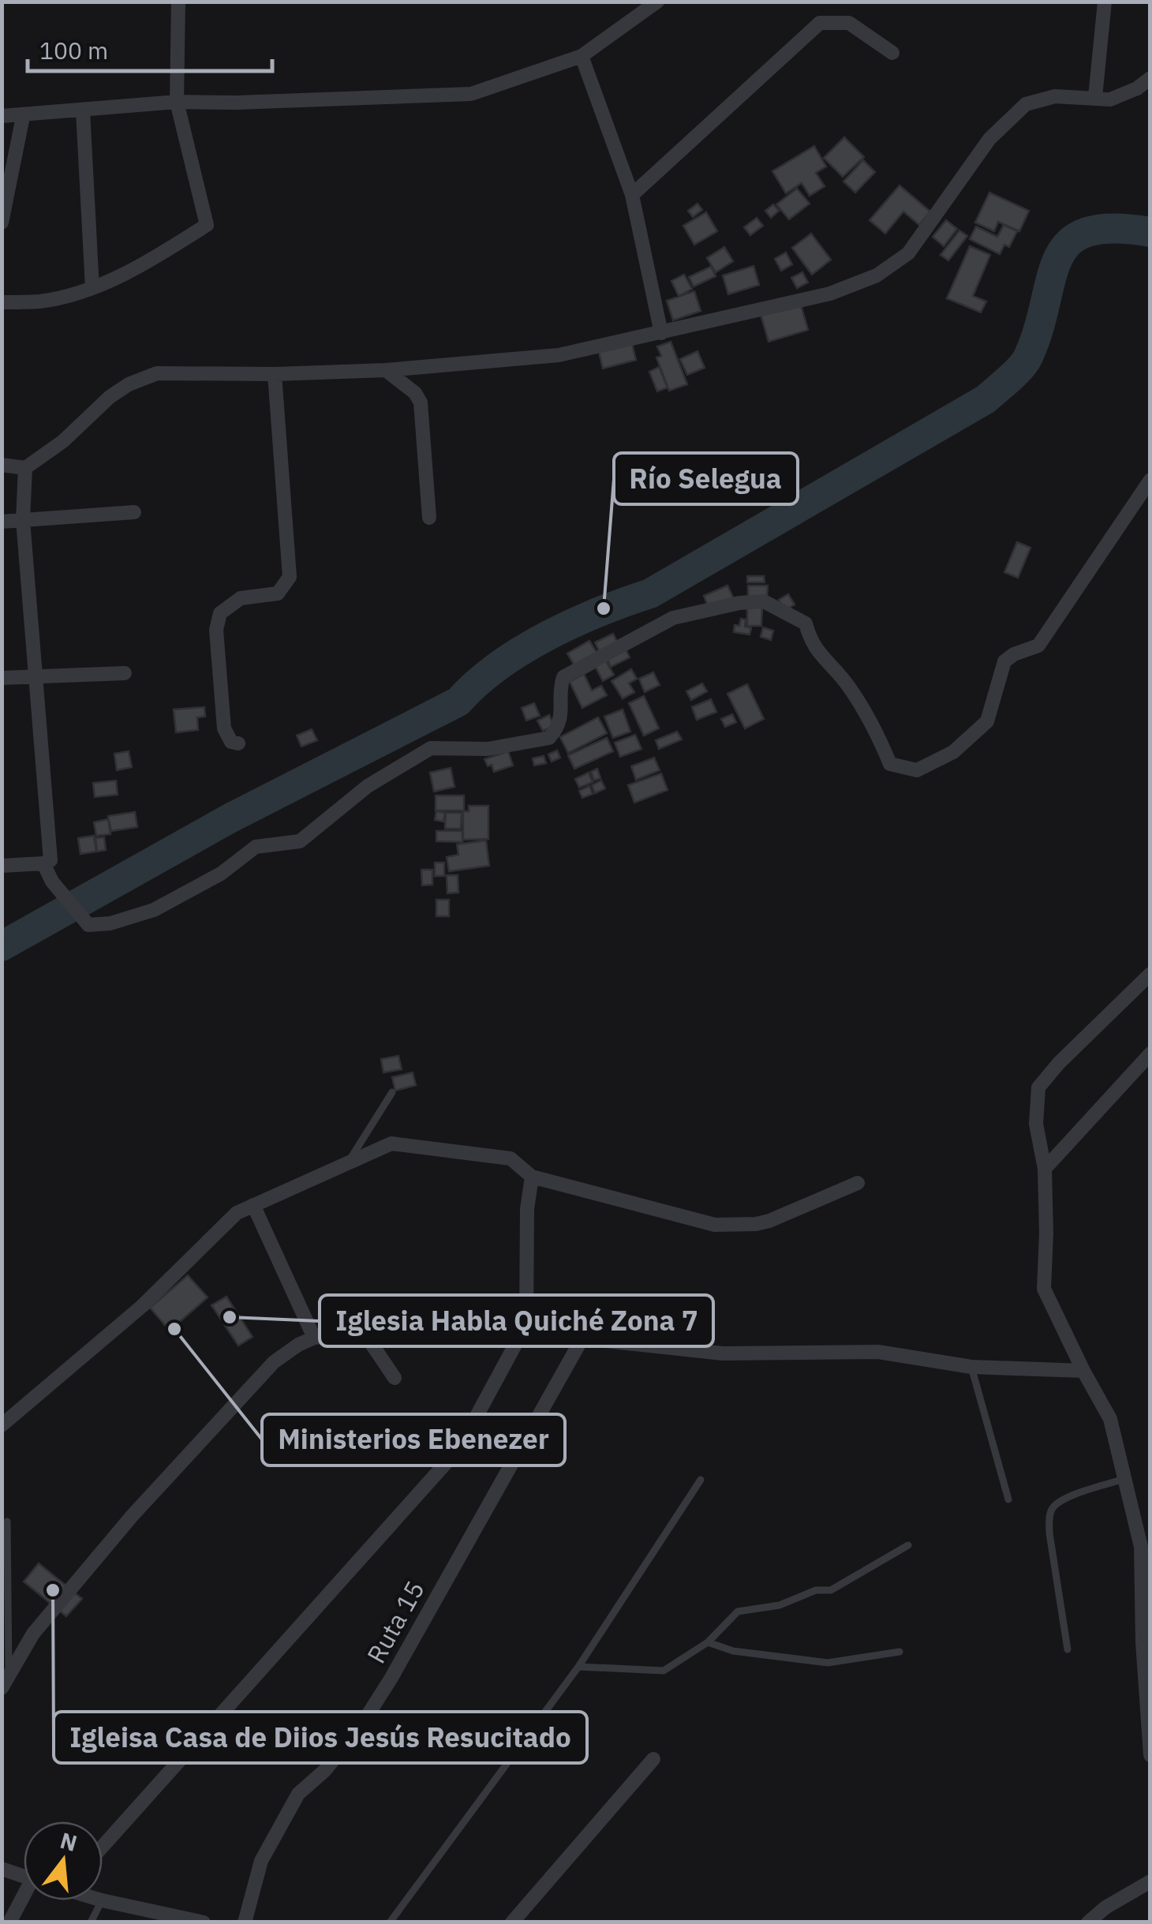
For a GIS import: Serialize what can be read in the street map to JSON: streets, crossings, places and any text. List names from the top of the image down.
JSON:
{
  "streets": {
    "street": ["Ruta 15"]
  },
  "places": [
    "Río Selegua",
    "Iglesia Habla Quiché Zona 7",
    "Ministerios Ebenezer",
    "Igleisa Casa de Diios Jesús Resucitado"
  ],
  "scale_bar": "100 m",
  "north": "top"
}
